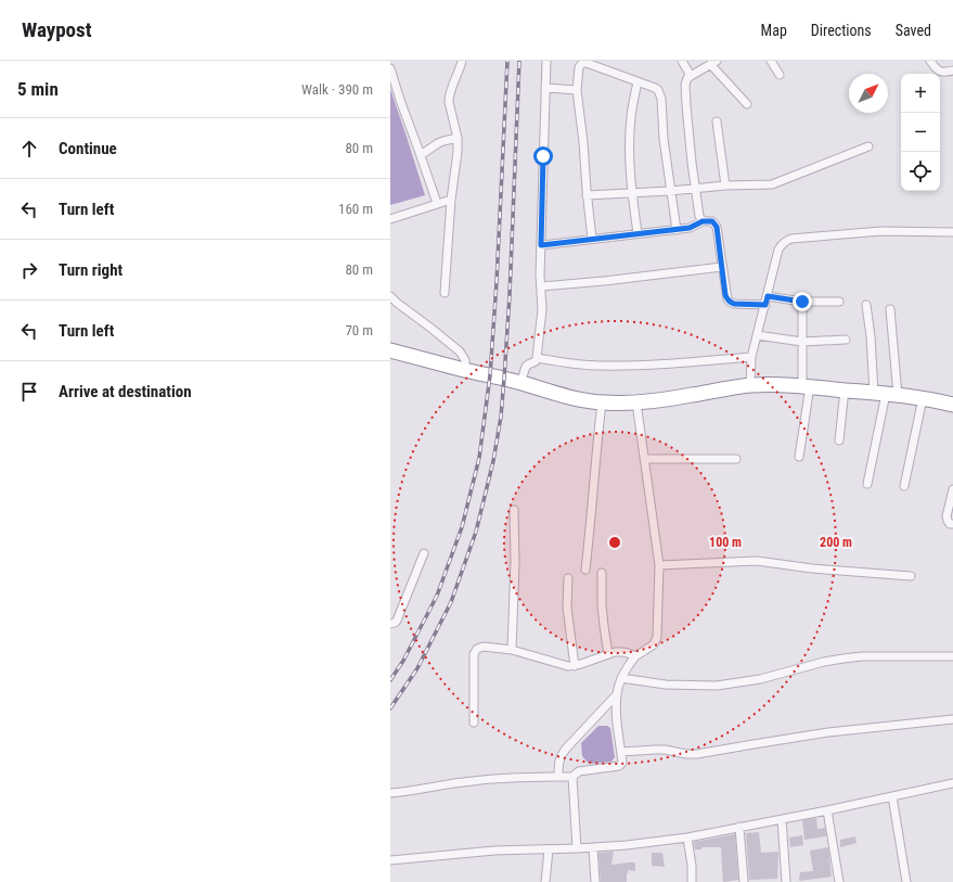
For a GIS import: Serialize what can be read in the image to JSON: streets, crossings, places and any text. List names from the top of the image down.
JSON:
{
  "north": "top right",
  "page": {
    "header": "Waypost",
    "nav": ["Map", "Directions", "Saved"],
    "heading": ["5 min", "Walk · 390 m"],
    "map_buttons": ["+", "−"],
    "list": [
      ["Continue", "80 m"],
      ["Turn left", "160 m"],
      ["Turn right", "80 m"],
      ["Turn left", "70 m"],
      "Arrive at destination"
    ]
  },
  "rings": ["100 m", "200 m"]
}
